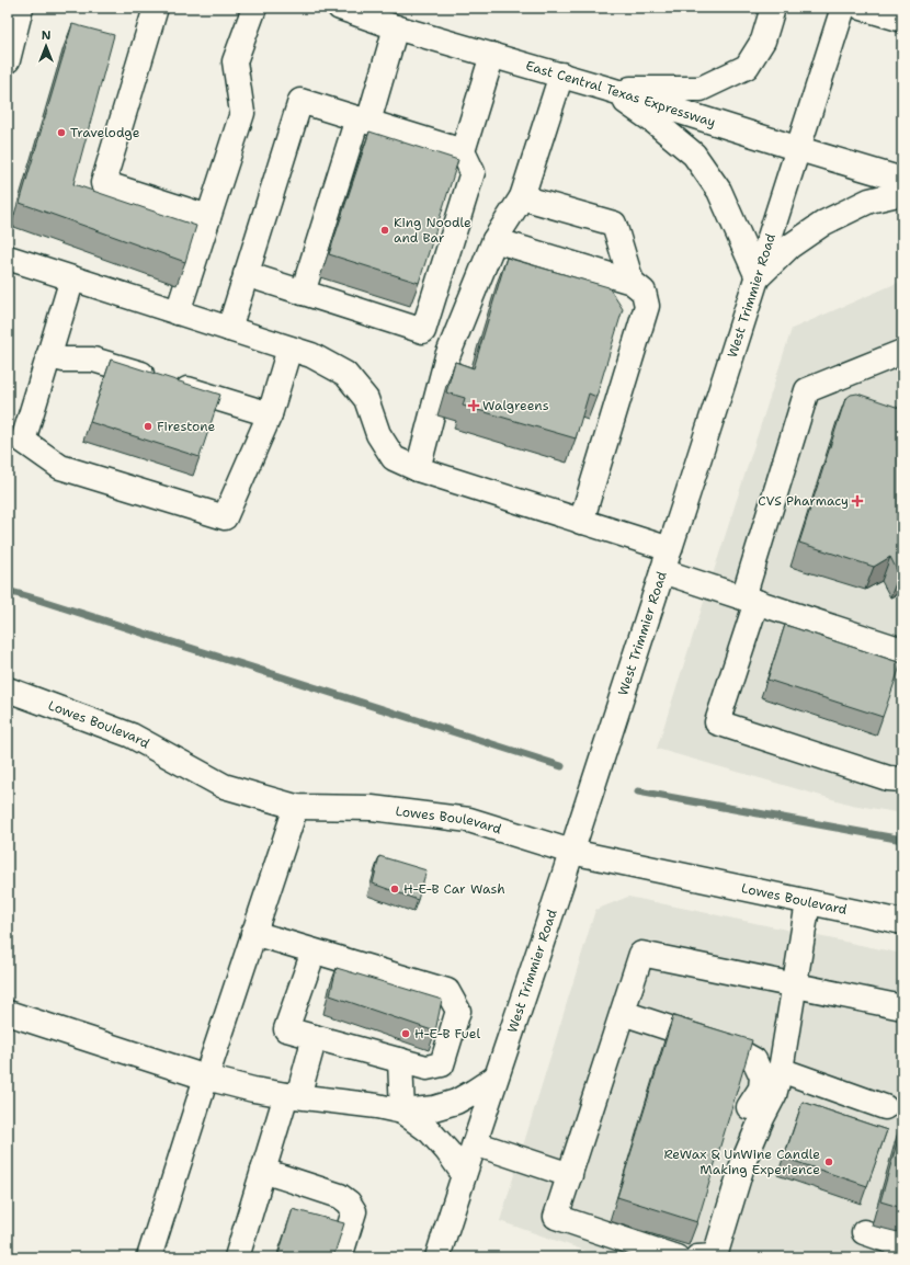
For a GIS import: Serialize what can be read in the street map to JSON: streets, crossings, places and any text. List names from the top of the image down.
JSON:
{
  "streets": {
    "main road": ["East Central Texas Expressway", "West Trimmier Road", "Lowes Boulevard"]
  },
  "crossings": [
    ["East Central Texas Expressway", "West Trimmier Road"],
    ["West Trimmier Road", "Lowes Boulevard"]
  ],
  "places": {
    "other": [
      "Travelodge",
      "King Noodle and Bar",
      "Firestone",
      "H-E-B Car Wash",
      "H-E-B Fuel",
      "ReWax & UnWine Candle Making Experience"
    ],
    "health": ["Walgreens", "CVS Pharmacy"]
  },
  "north": "top"
}
